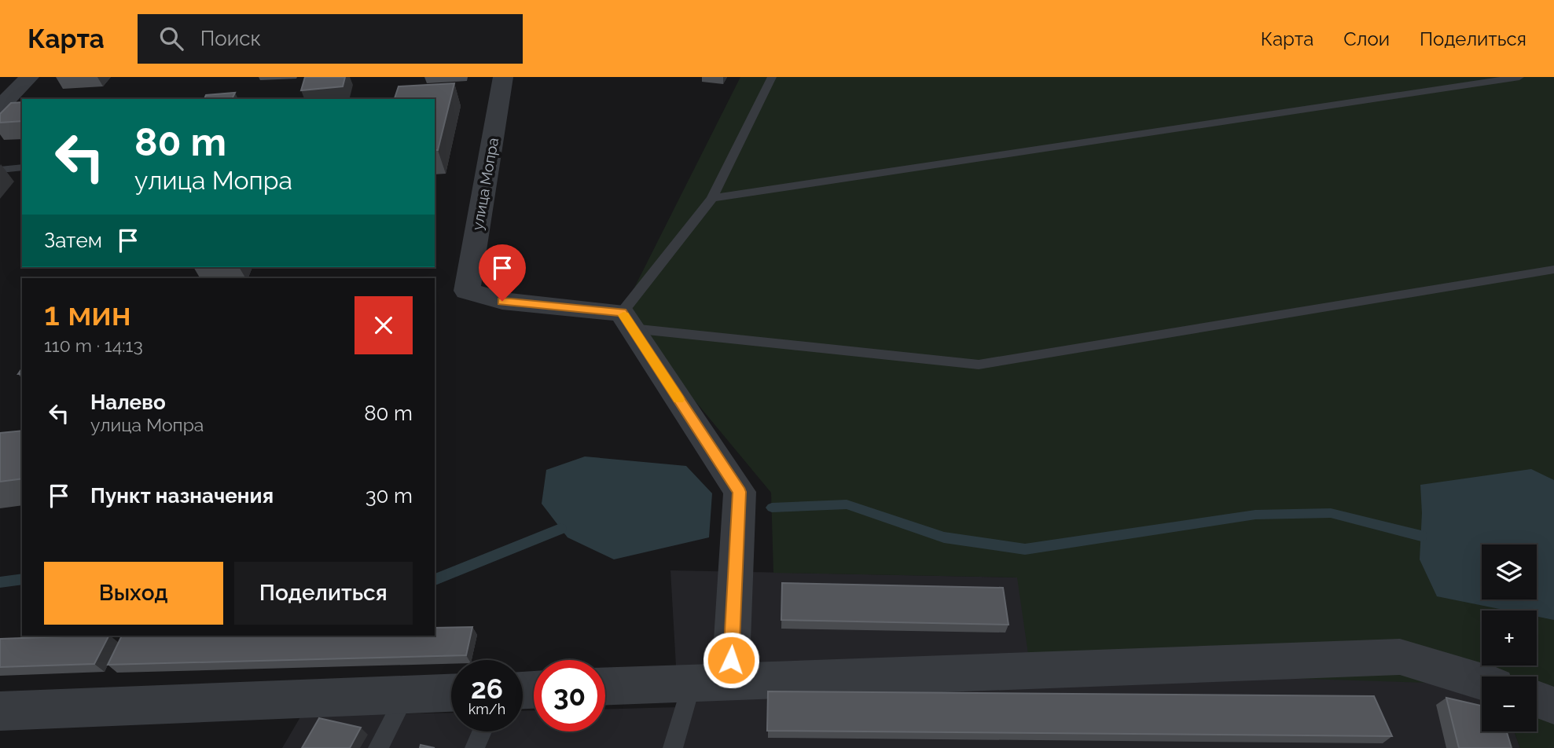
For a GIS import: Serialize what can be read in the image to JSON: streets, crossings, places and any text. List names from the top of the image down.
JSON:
{
  "streets": {
    "street": ["улица Мопра"]
  },
  "page": {
    "header": "Карта",
    "search": "Поиск",
    "nav": ["Карта", "Слои", "Поделиться"],
    "turn": ["80 m", "улица Мопра"],
    "then": "Затем",
    "heading": ["1 мин", "110 m · 14:13"],
    "list": [
      {
        "name": "Налево",
        "note": "улица Мопра",
        "value": "80 m"
      },
      {
        "name": "Пункт назначения",
        "value": "30 m"
      }
    ],
    "map_buttons": ["+", "−"],
    "buttons": ["Выход", "Поделиться"],
    "speed": "26 km/h",
    "limit": "30"
  }
}
